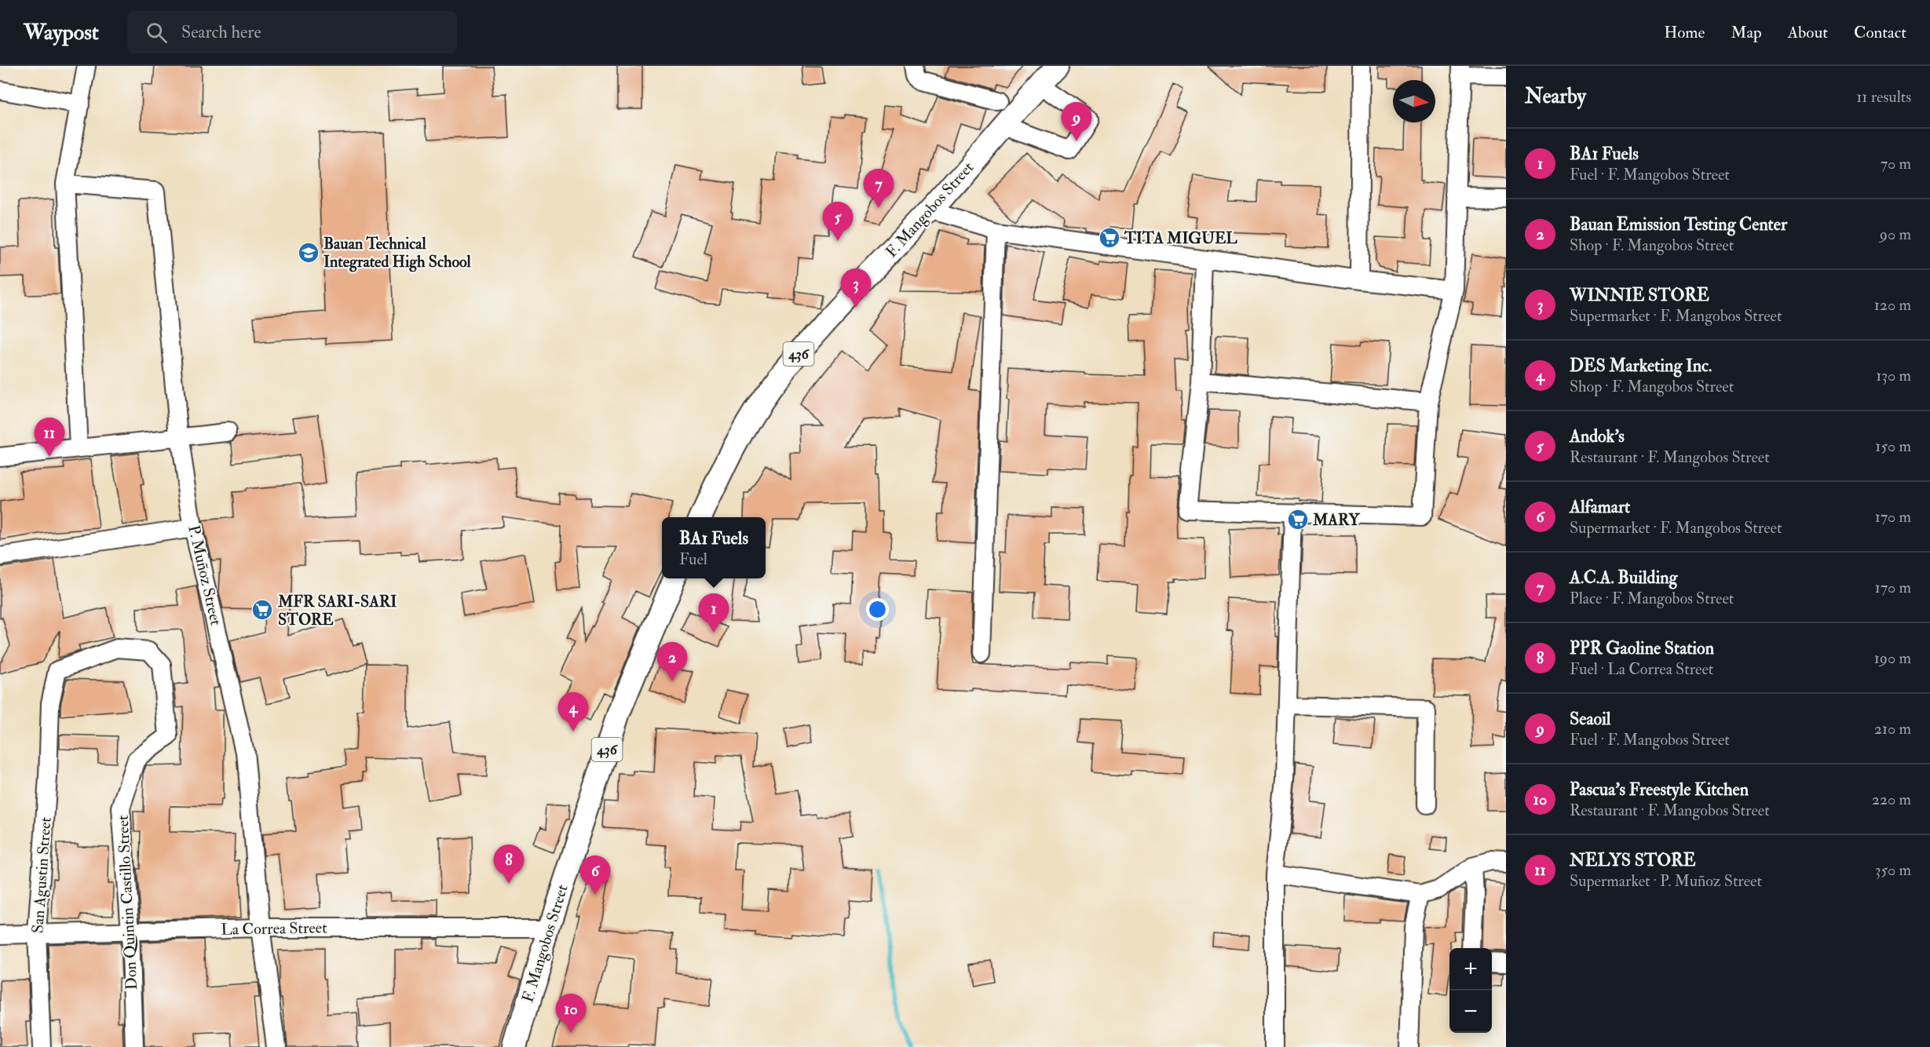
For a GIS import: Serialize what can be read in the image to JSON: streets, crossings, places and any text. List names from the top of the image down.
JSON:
{
  "streets": {
    "main road": ["F. Mangobos Street", "436"],
    "street": [
      "P. Muñoz Street",
      "San Agustin Street",
      "Don Quintin Castillo Street",
      "La Correa Street"
    ]
  },
  "crossings": [
    ["F. Mangobos Street", "La Correa Street"],
    ["P. Muñoz Street", "La Correa Street"],
    ["San Agustin Street", "Don Quintin Castillo Street"],
    ["San Agustin Street", "La Correa Street"],
    ["Don Quintin Castillo Street", "La Correa Street"]
  ],
  "places": {
    "supermarket": ["TITA MIGUEL", "MARY", "MFR SARI-SARI STORE"],
    "school or university": ["Bauan Technical Integrated High School"]
  },
  "north": "right",
  "page": {
    "header": "Waypost",
    "search": "Search here",
    "nav": [
      "Home",
      "Map",
      "About",
      "Contact"
    ],
    "heading": ["Nearby", "11 results"],
    "pins": [
      "9",
      "7",
      "5",
      "3",
      "11",
      "1",
      "2",
      "4",
      "8",
      "6",
      "10"
    ],
    "list": [
      {
        "mark": "1",
        "name": "BA1 Fuels",
        "note": "Fuel · F. Mangobos Street",
        "value": "70 m"
      },
      {
        "mark": "2",
        "name": "Bauan Emission Testing Center",
        "note": "Shop · F. Mangobos Street",
        "value": "90 m"
      },
      {
        "mark": "3",
        "name": "WINNIE STORE",
        "note": "Supermarket · F. Mangobos Street",
        "value": "120 m"
      },
      {
        "mark": "4",
        "name": "DES Marketing Inc.",
        "note": "Shop · F. Mangobos Street",
        "value": "130 m"
      },
      {
        "mark": "5",
        "name": "Andok's",
        "note": "Restaurant · F. Mangobos Street",
        "value": "150 m"
      },
      {
        "mark": "6",
        "name": "Alfamart",
        "note": "Supermarket · F. Mangobos Street",
        "value": "170 m"
      },
      {
        "mark": "7",
        "name": "A.C.A. Building",
        "note": "Place · F. Mangobos Street",
        "value": "170 m"
      },
      {
        "mark": "8",
        "name": "PPR Gaoline Station",
        "note": "Fuel · La Correa Street",
        "value": "190 m"
      },
      {
        "mark": "9",
        "name": "Seaoil",
        "note": "Fuel · F. Mangobos Street",
        "value": "210 m"
      },
      {
        "mark": "10",
        "name": "Pascua's Freestyle Kitchen",
        "note": "Restaurant · F. Mangobos Street",
        "value": "220 m"
      },
      {
        "mark": "11",
        "name": "NELYS STORE",
        "note": "Supermarket · P. Muñoz Street",
        "value": "350 m"
      }
    ],
    "popup": ["BA1 Fuels", "Fuel"],
    "map_buttons": ["+", "−"]
  }
}
